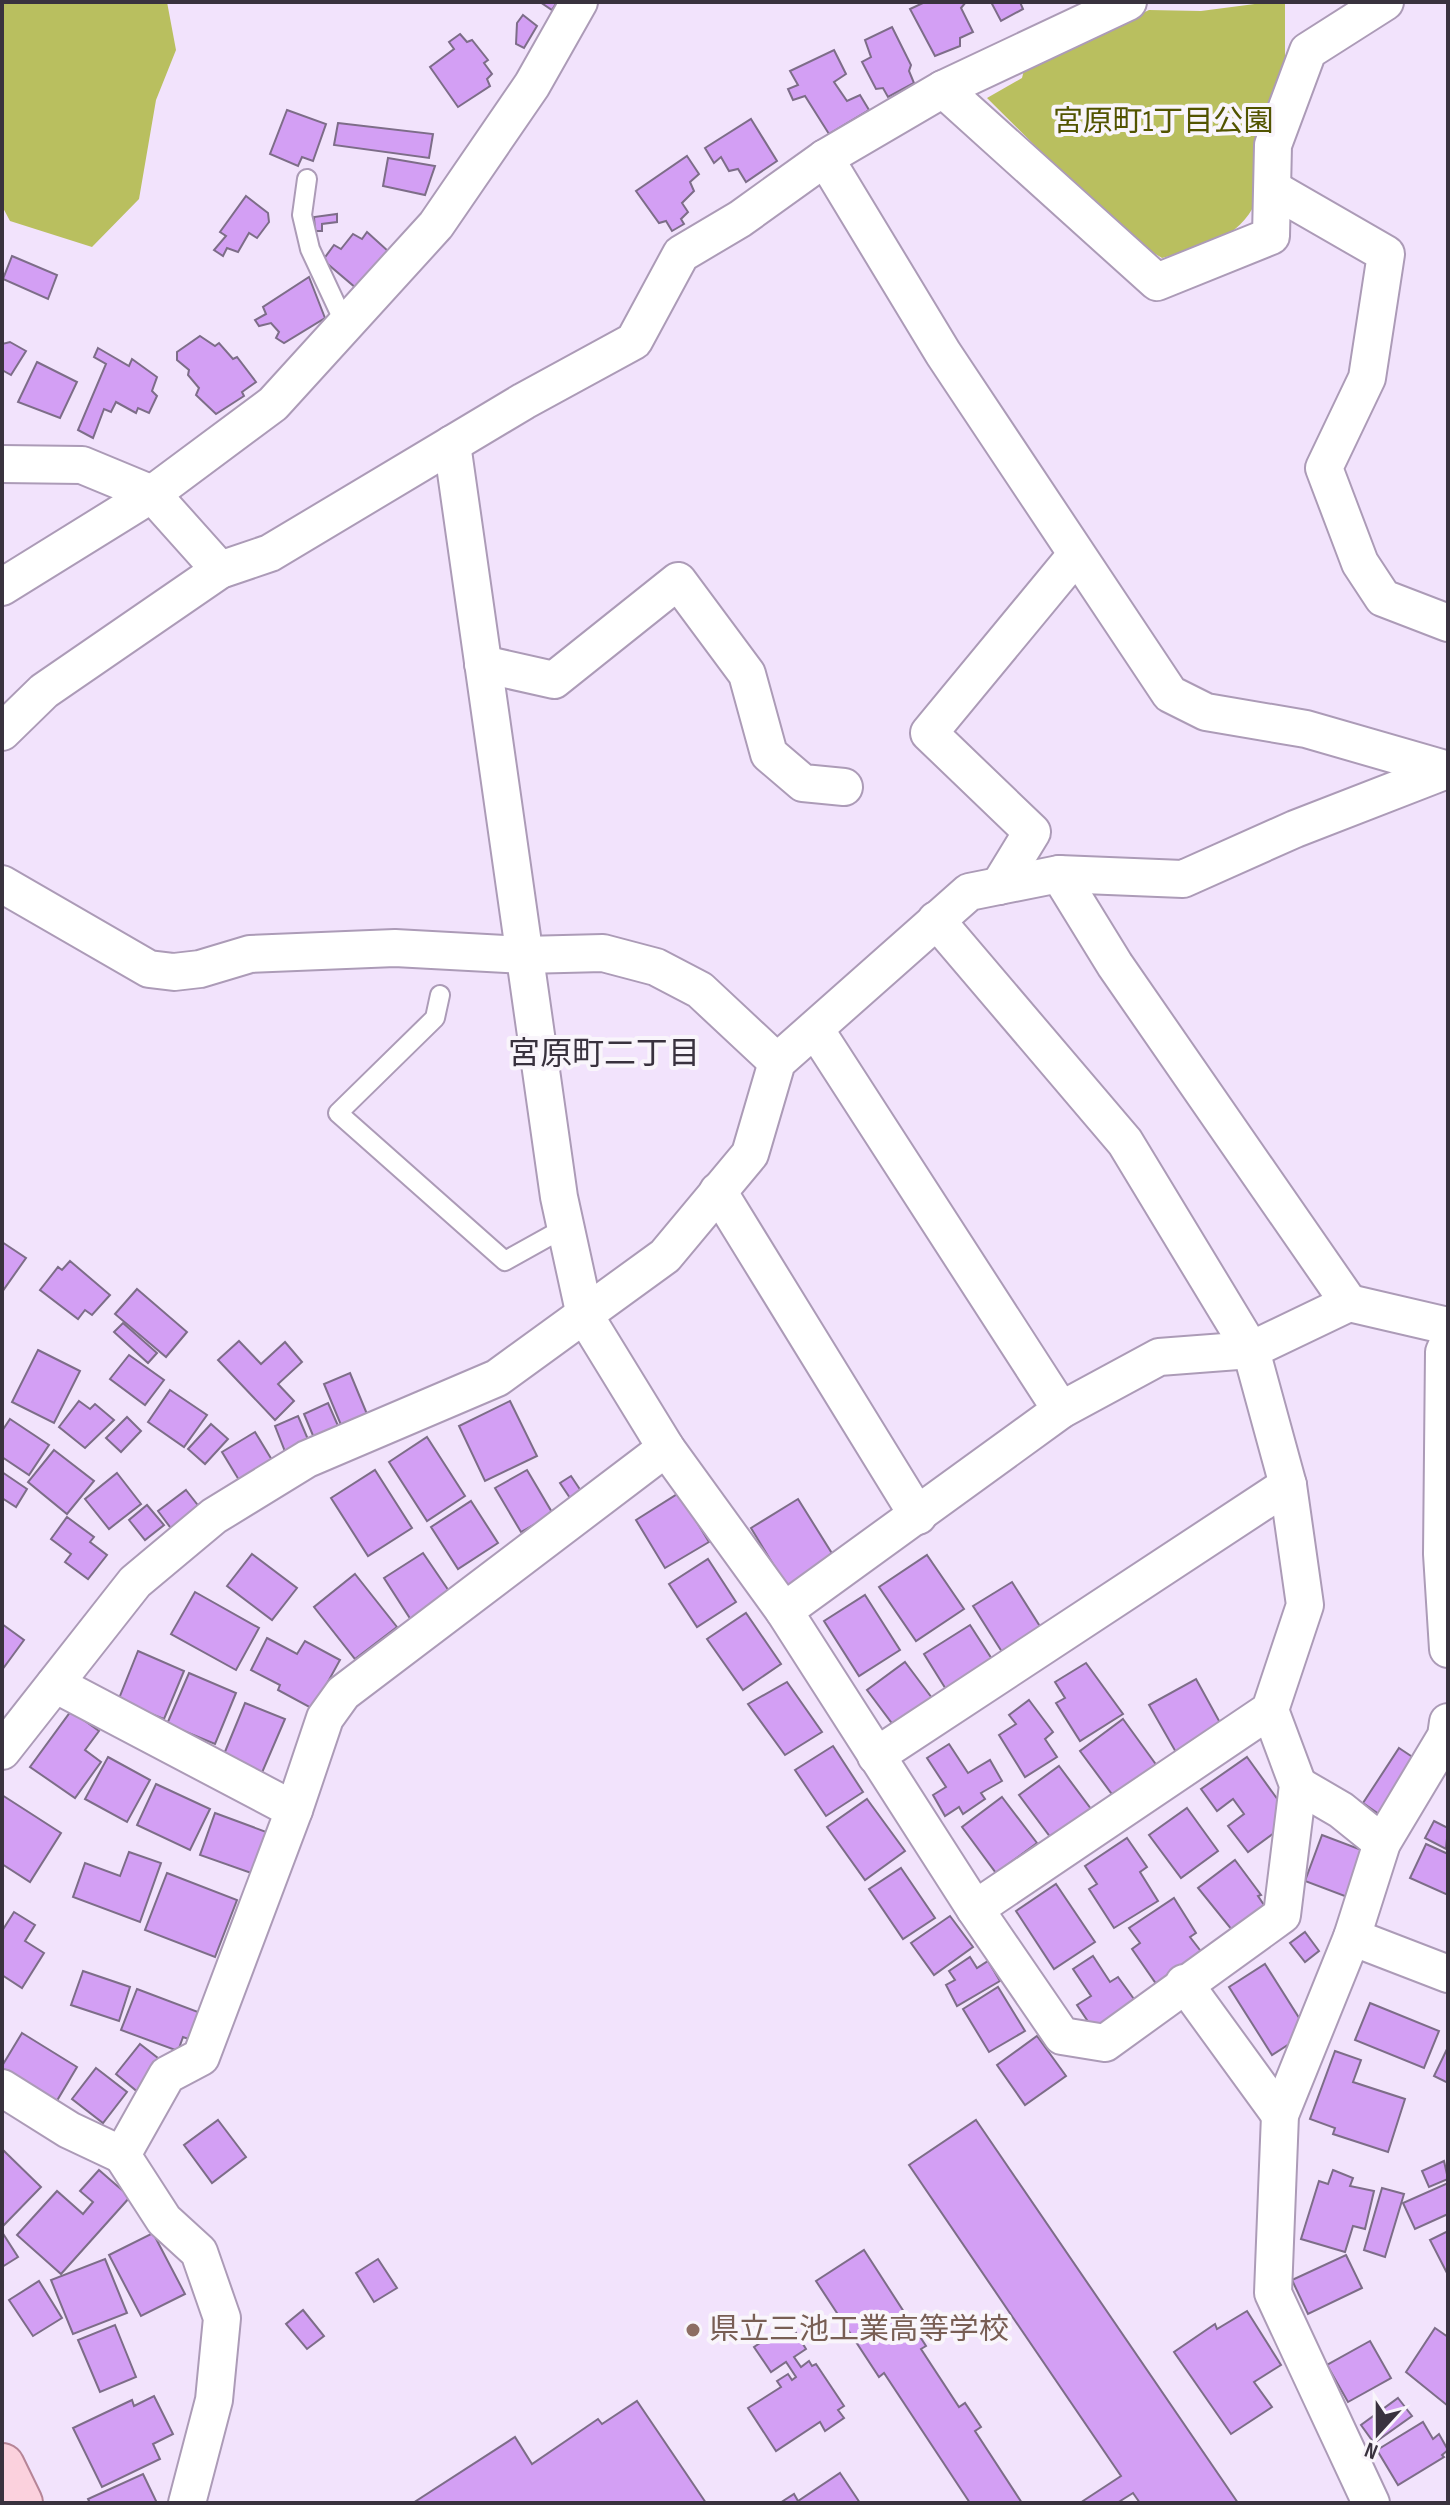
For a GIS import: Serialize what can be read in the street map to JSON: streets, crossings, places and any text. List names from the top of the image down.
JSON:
{
  "districts": ["宮原町二丁目"],
  "parks": ["宮原町1丁目公園"],
  "places": ["県立三池工業高等学校"],
  "north": "bottom"
}
